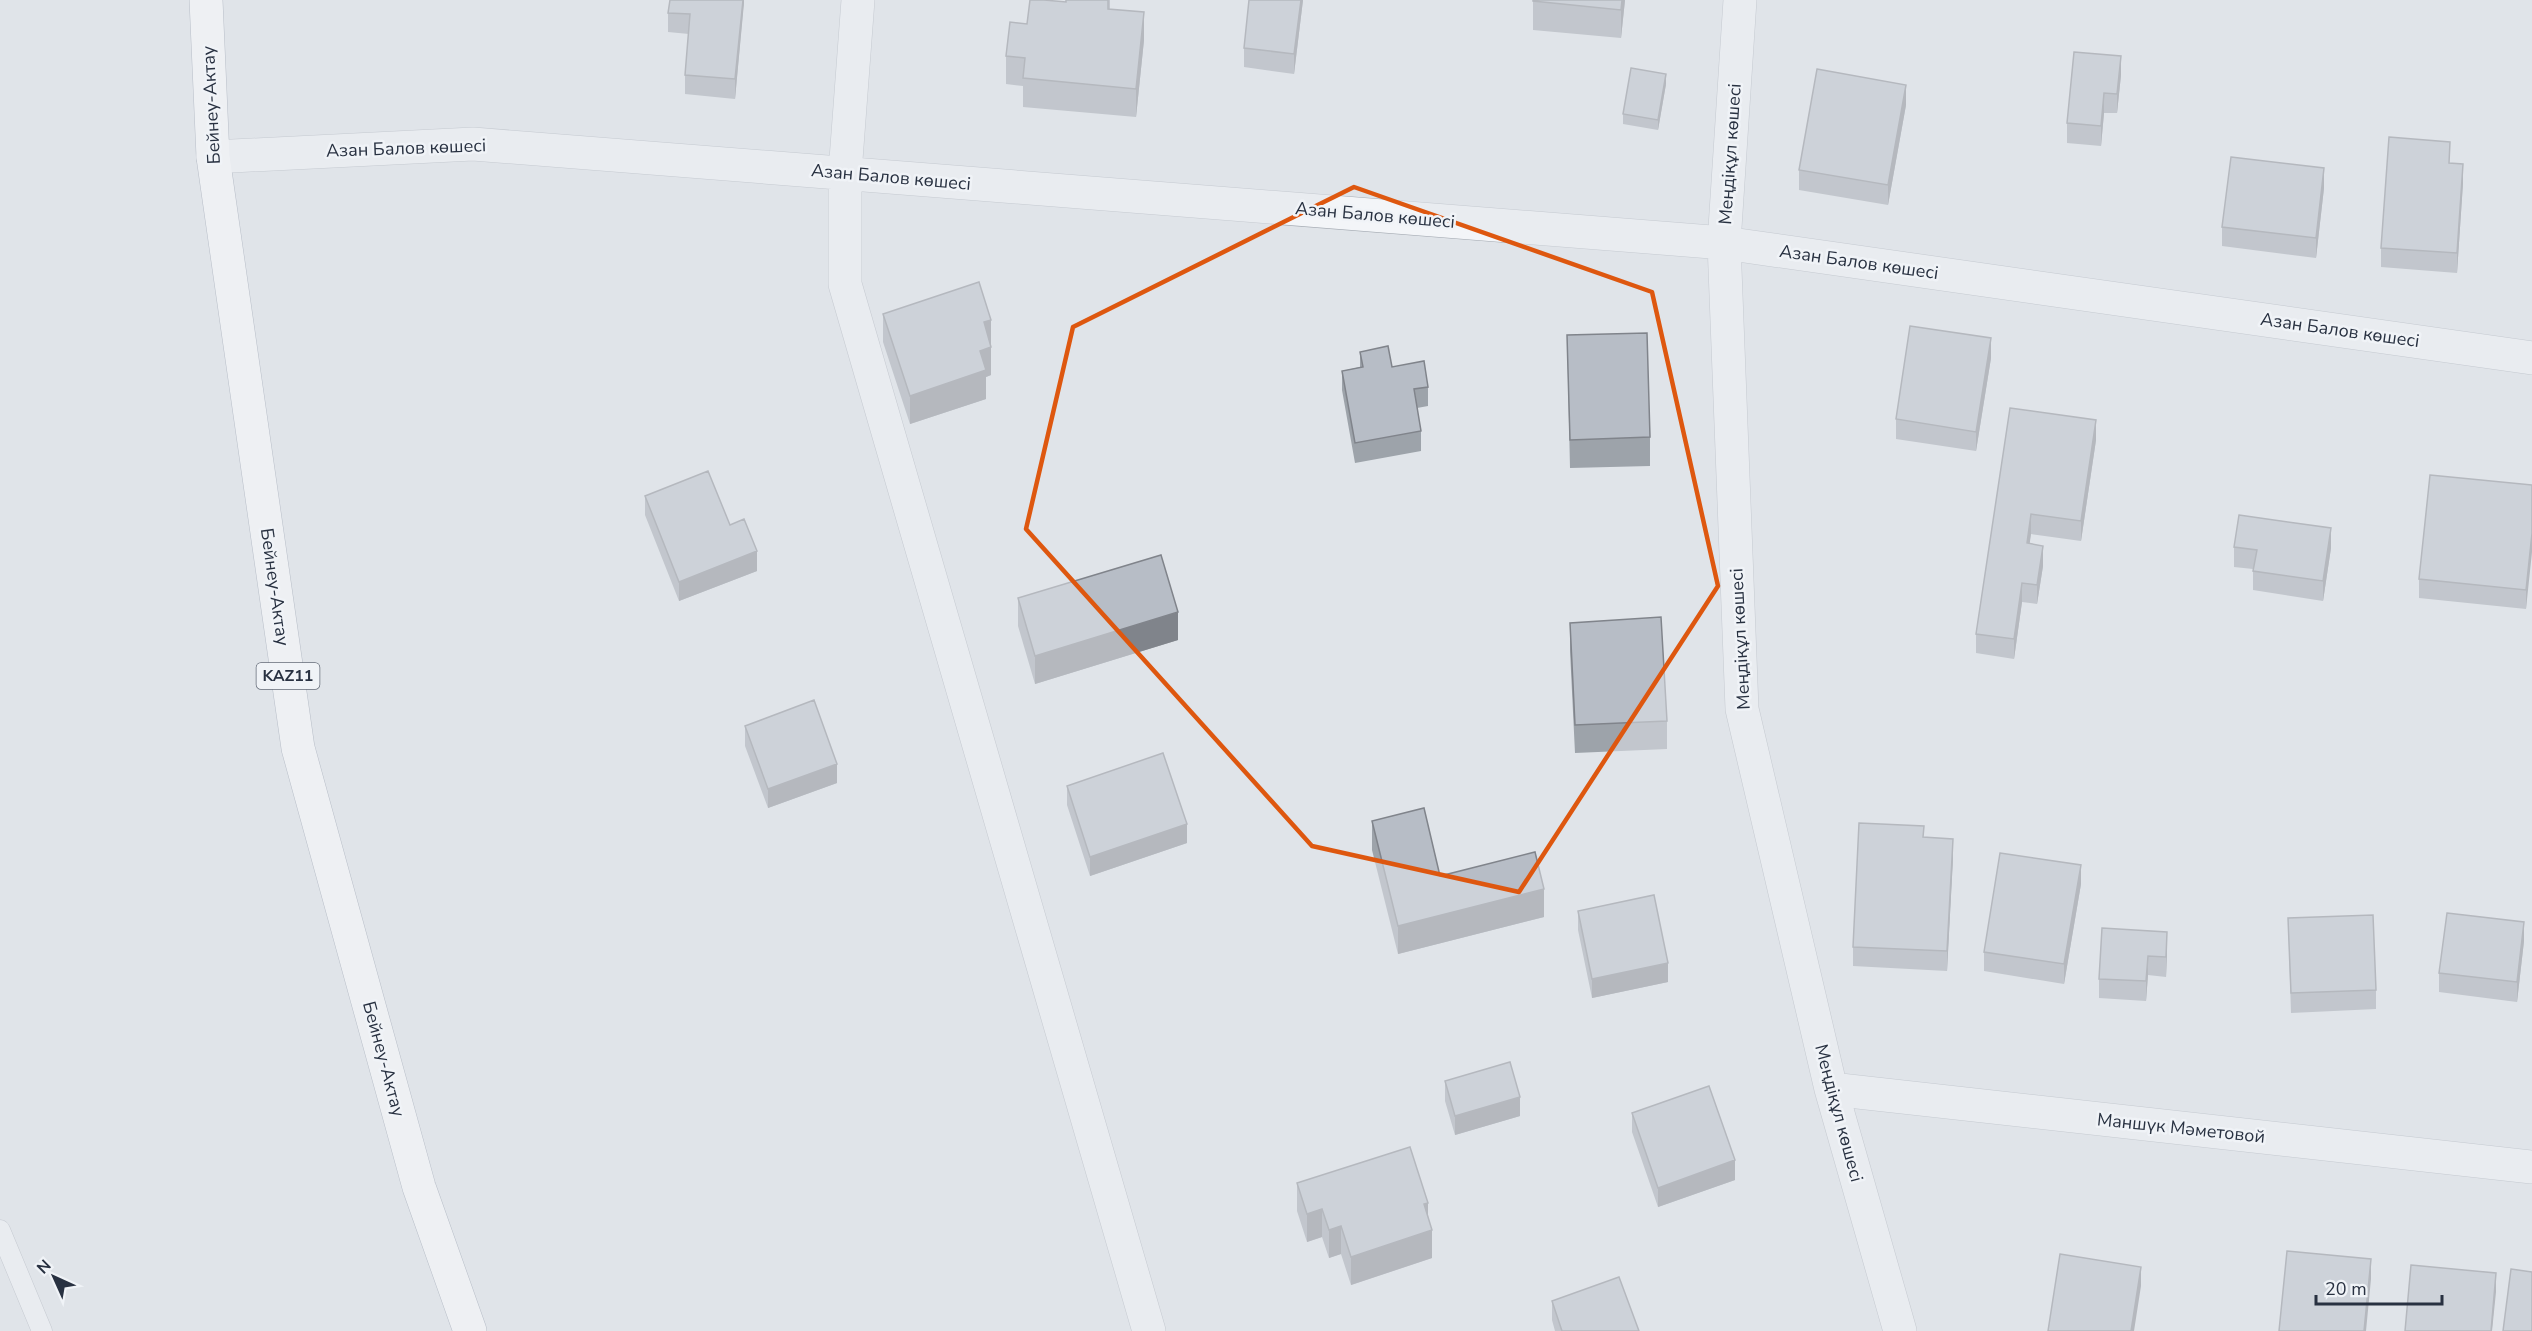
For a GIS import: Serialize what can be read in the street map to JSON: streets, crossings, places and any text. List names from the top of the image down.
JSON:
{
  "streets": {
    "highway": ["Бейнеу-Актау", "KAZ11"],
    "street": ["Азан Балов көшесі", "Меңдіқұл көшесі", "Маншүк Мәметовой"]
  },
  "crossings": [
    ["Бейнеу-Актау", "Азан Балов көшесі"],
    ["Азан Балов көшесі", "Меңдіқұл көшесі"],
    ["Меңдіқұл көшесі", "Маншүк Мәметовой"]
  ],
  "scale_bar": "20 m",
  "north": "top left"
}
